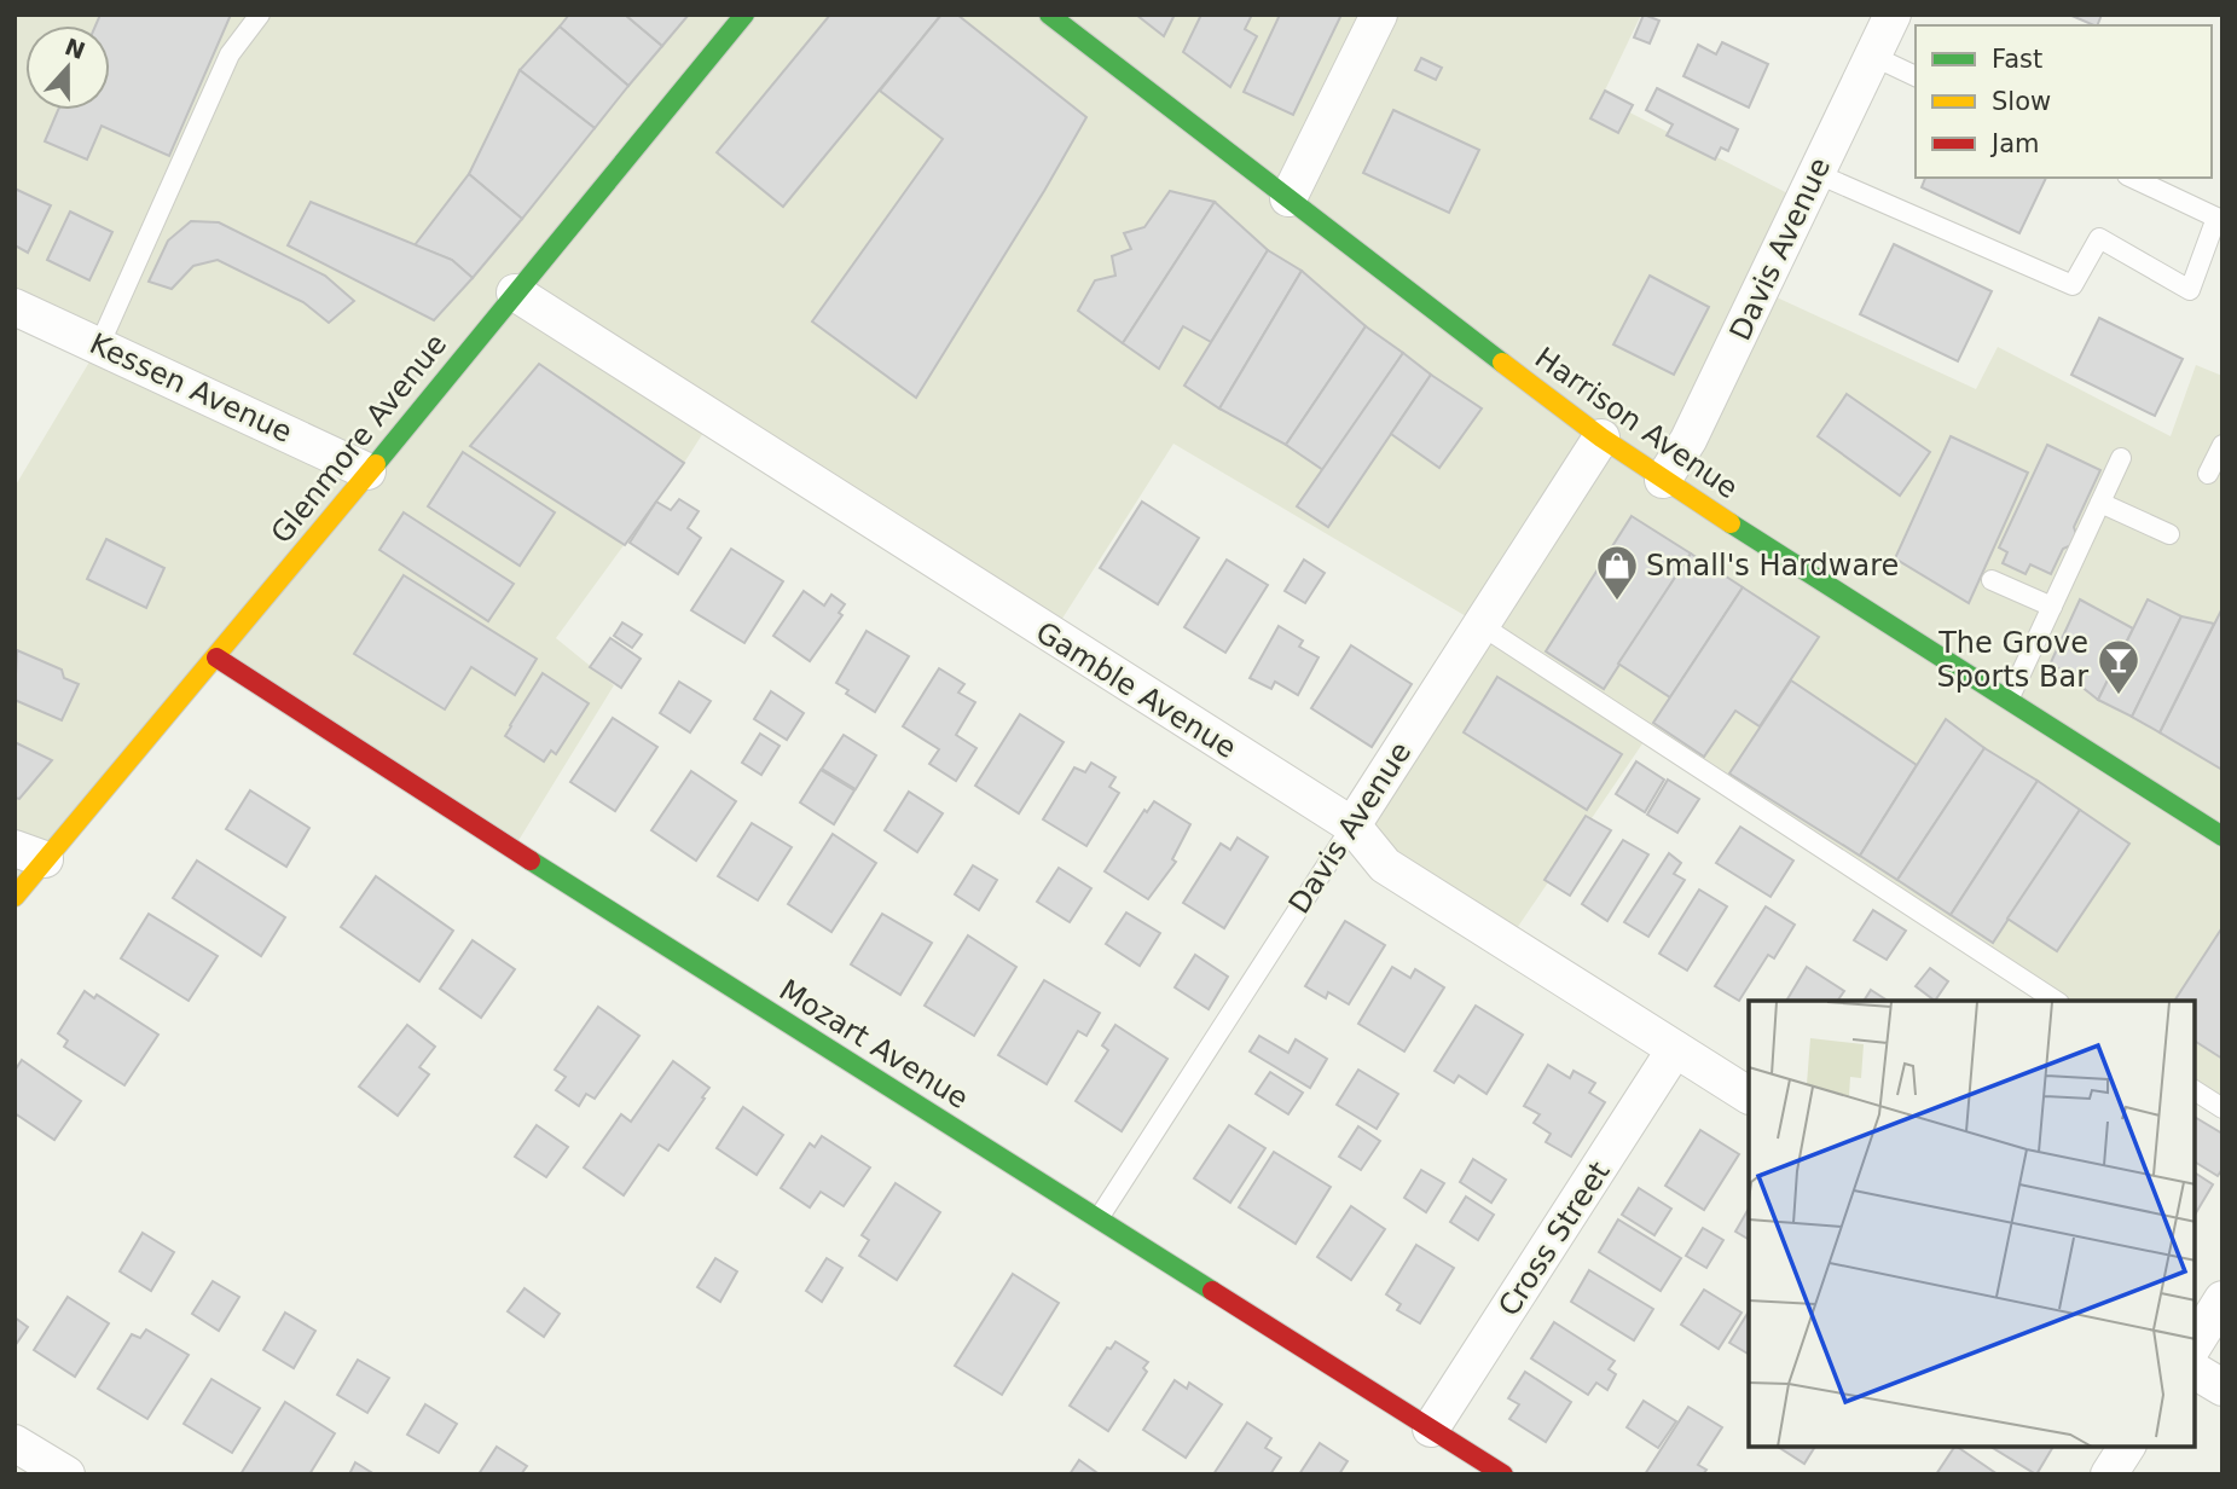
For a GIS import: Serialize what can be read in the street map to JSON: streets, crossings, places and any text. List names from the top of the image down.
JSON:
{
  "streets": {
    "street": [
      "Davis Avenue",
      "Kessen Avenue",
      "Harrison Avenue",
      "Glenmore Avenue",
      "Gamble Avenue",
      "Mozart Avenue",
      "Cross Street"
    ]
  },
  "crossings": [
    ["Davis Avenue", "Harrison Avenue"],
    ["Davis Avenue", "Gamble Avenue"],
    ["Davis Avenue", "Mozart Avenue"],
    ["Kessen Avenue", "Glenmore Avenue"],
    ["Glenmore Avenue", "Gamble Avenue"],
    ["Glenmore Avenue", "Mozart Avenue"],
    ["Gamble Avenue", "Cross Street"],
    ["Mozart Avenue", "Cross Street"]
  ],
  "places": {
    "shop": ["Small's Hardware"],
    "bar": ["The Grove Sports Bar"]
  },
  "legend": ["Fast", "Slow", "Jam"],
  "north": "top"
}
